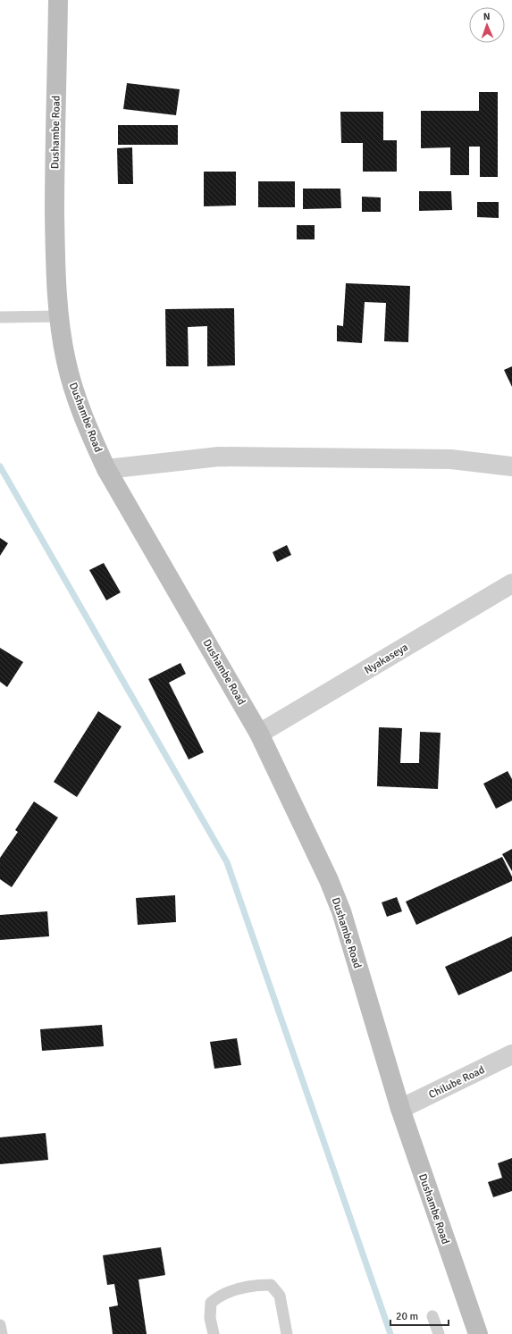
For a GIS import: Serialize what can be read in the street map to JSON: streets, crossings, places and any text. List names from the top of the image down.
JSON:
{
  "streets": {
    "street": ["Dushambe Road", "Nyakaseya", "Chilube Road"]
  },
  "crossings": [
    ["Dushambe Road", "Nyakaseya"],
    ["Dushambe Road", "Chilube Road"]
  ],
  "scale_bar": "20 m",
  "north": "top"
}
